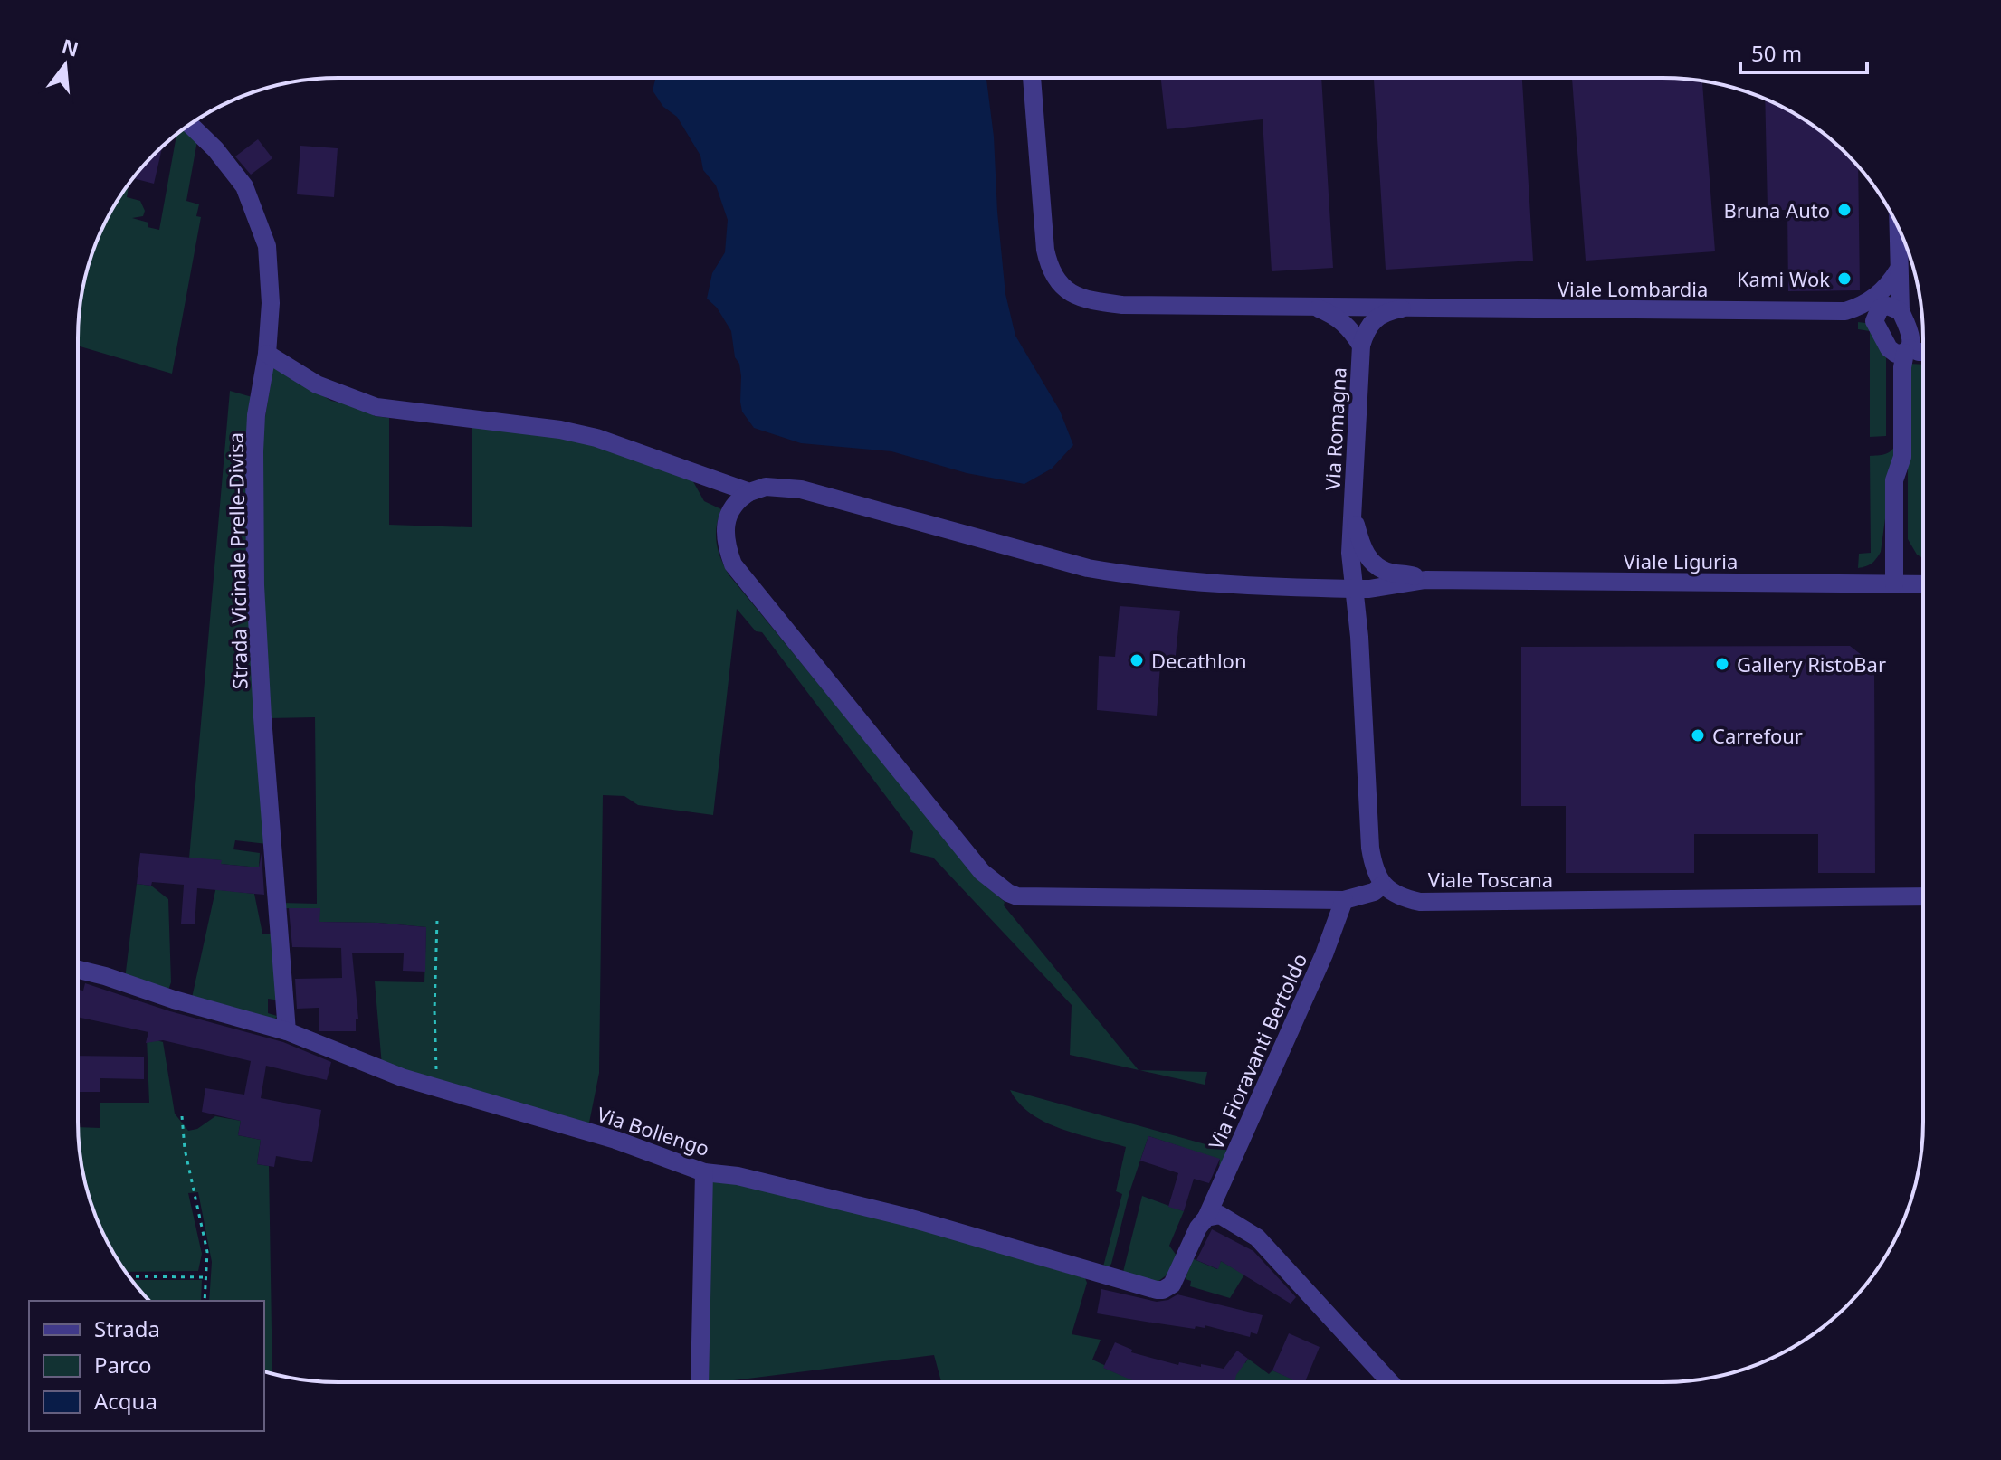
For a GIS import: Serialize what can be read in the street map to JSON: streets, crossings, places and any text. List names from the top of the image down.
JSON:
{
  "streets": {
    "street": [
      "Viale Lombardia",
      "Via Romagna",
      "Strada Vicinale Prelle-Divisa",
      "Viale Liguria",
      "Viale Toscana",
      "Via Fioravanti Bertoldo",
      "Via Bollengo"
    ]
  },
  "crossings": [
    ["Strada Vicinale Prelle-Divisa", "Via Bollengo"],
    ["Via Fioravanti Bertoldo", "Via Bollengo"]
  ],
  "places": [
    "Bruna Auto",
    "Kami Wok",
    "Decathlon",
    "Gallery RistoBar",
    "Carrefour"
  ],
  "legend": ["Strada", "Parco", "Acqua"],
  "scale_bar": "50 m",
  "north": "top"
}
